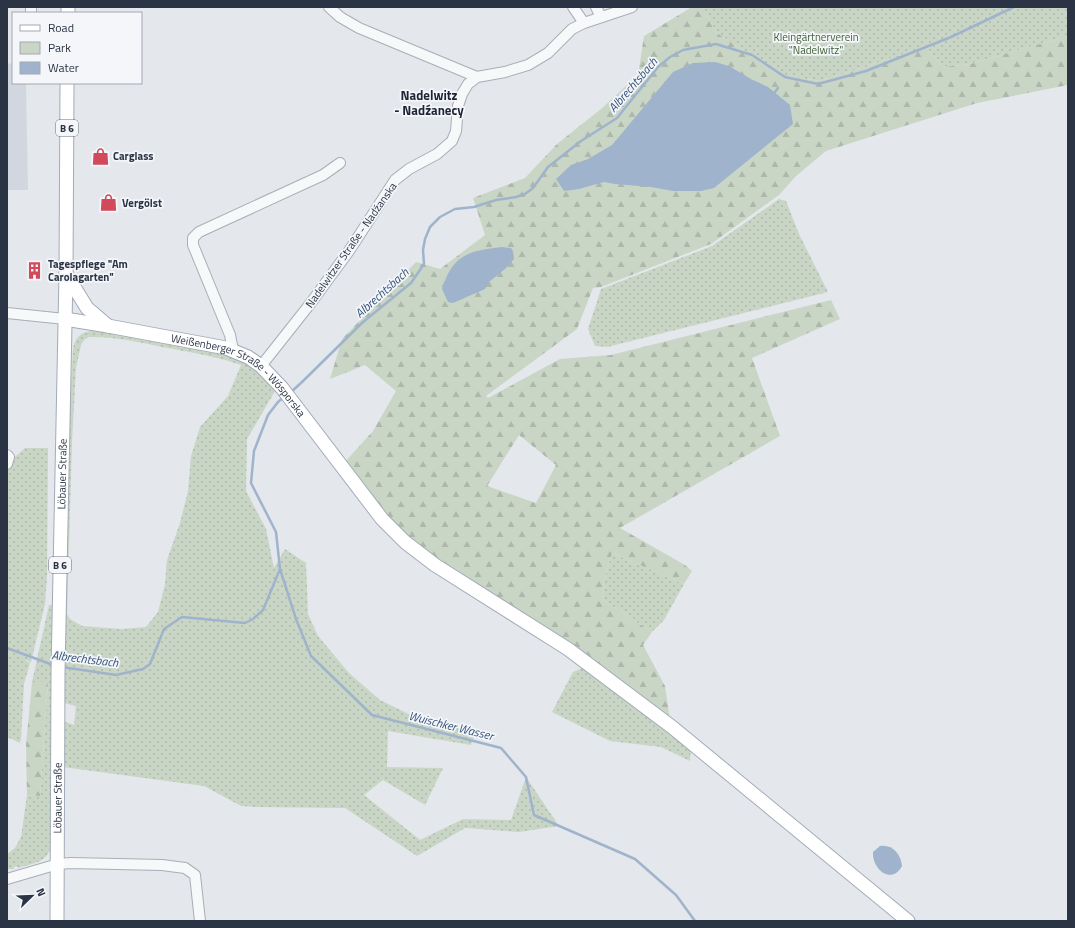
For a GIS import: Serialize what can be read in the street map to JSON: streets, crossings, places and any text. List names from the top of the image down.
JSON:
{
  "streets": {
    "main road": ["B 6", "Weißenberger Straße - Wósporska", "Löbauer Straße"],
    "street": ["Nadelwitzer Straße - Nadźanska"]
  },
  "crossings": [
    ["Nadelwitzer Straße - Nadźanska", "Weißenberger Straße - Wósporska"],
    ["Weißenberger Straße - Wósporska", "Löbauer Straße"]
  ],
  "districts": ["Nadelwitz - Nadźanecy"],
  "water": ["Albrechtsbach", "Wuischker Wasser"],
  "parks": ["Kleingärtnerverein \"Nadelwitz\""],
  "places": {
    "shop": ["Carglass", "Vergölst"],
    "building": ["Tagespflege \"Am Carolagarten\""]
  },
  "legend": ["Road", "Park", "Water"],
  "north": "top right"
}
